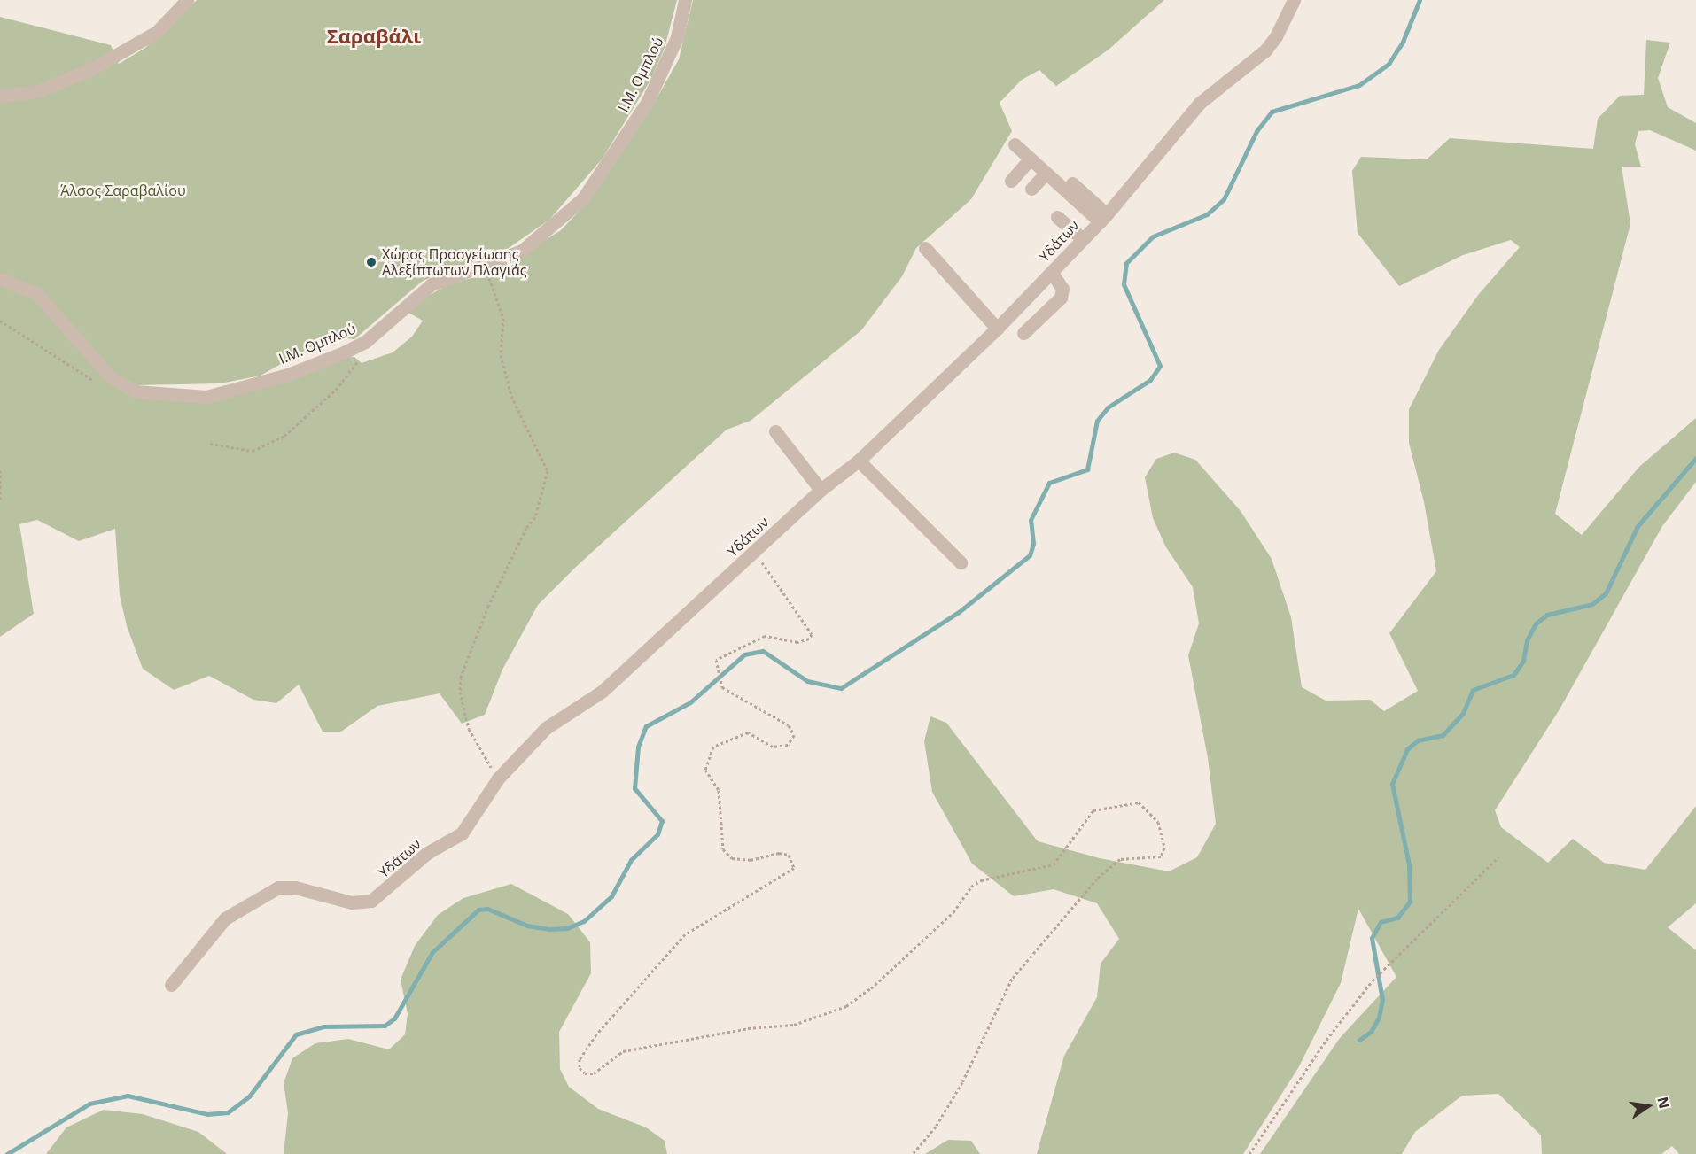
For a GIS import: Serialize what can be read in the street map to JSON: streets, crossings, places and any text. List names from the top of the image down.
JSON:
{
  "streets": {
    "street": ["Ι.Μ. Ομπλού", "Υδάτων"]
  },
  "districts": ["Σαραβάλι"],
  "parks": ["Άλσος Σαραβαλίου"],
  "places": ["Χώρος Προσγείωσης Αλεξίπτωτων Πλαγιάς"],
  "north": "right"
}
